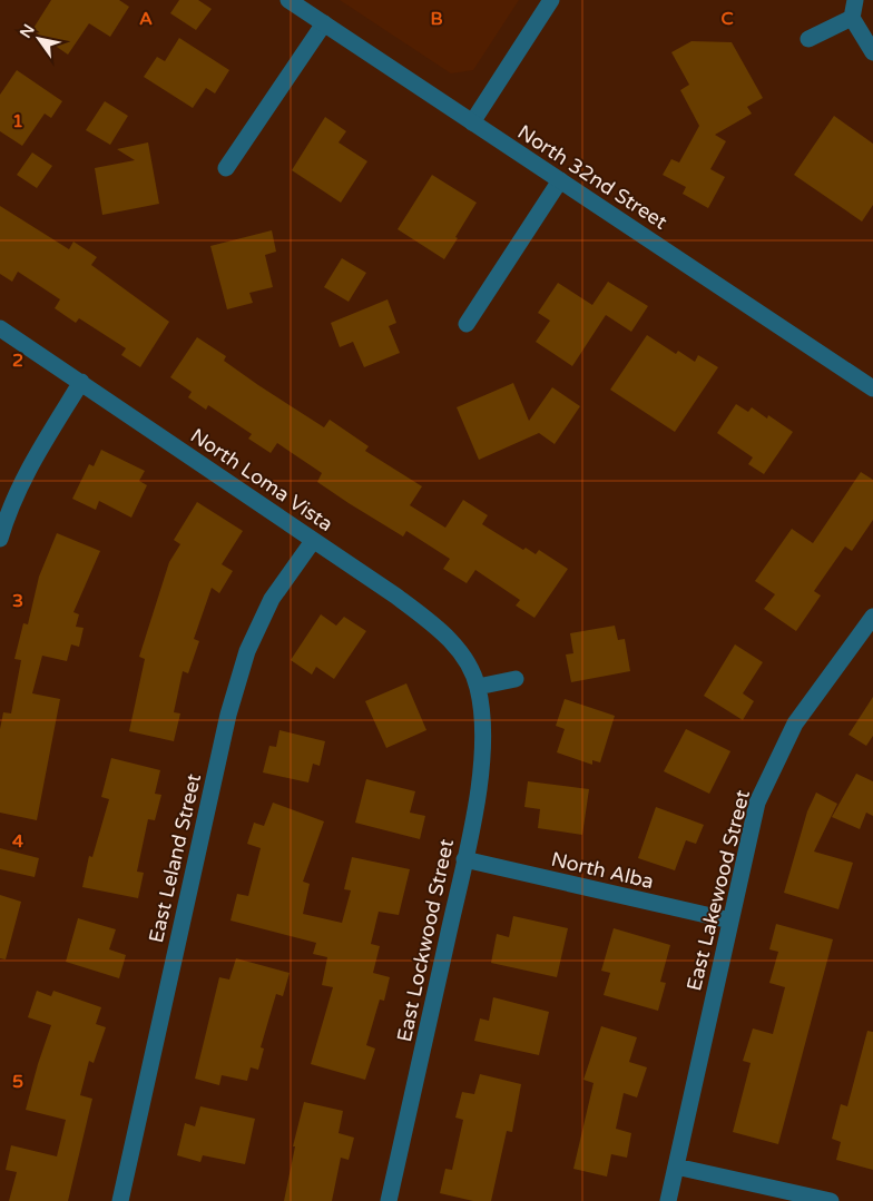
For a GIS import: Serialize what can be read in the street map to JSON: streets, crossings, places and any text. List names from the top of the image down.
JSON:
{
  "streets": {
    "street": [
      "North 32nd Street",
      "North Loma Vista",
      "East Leland Street",
      "North Alba",
      "East Lakewood Street",
      "East Lockwood Street"
    ]
  },
  "crossings": [
    ["North Loma Vista", "East Leland Street"],
    ["North Loma Vista", "East Lockwood Street"],
    ["North Alba", "East Lakewood Street"],
    ["North Alba", "East Lockwood Street"]
  ],
  "north": "top left",
  "grid": {
    "columns": ["A", "B", "C"],
    "rows": [
      "1",
      "2",
      "3",
      "4",
      "5"
    ]
  }
}
